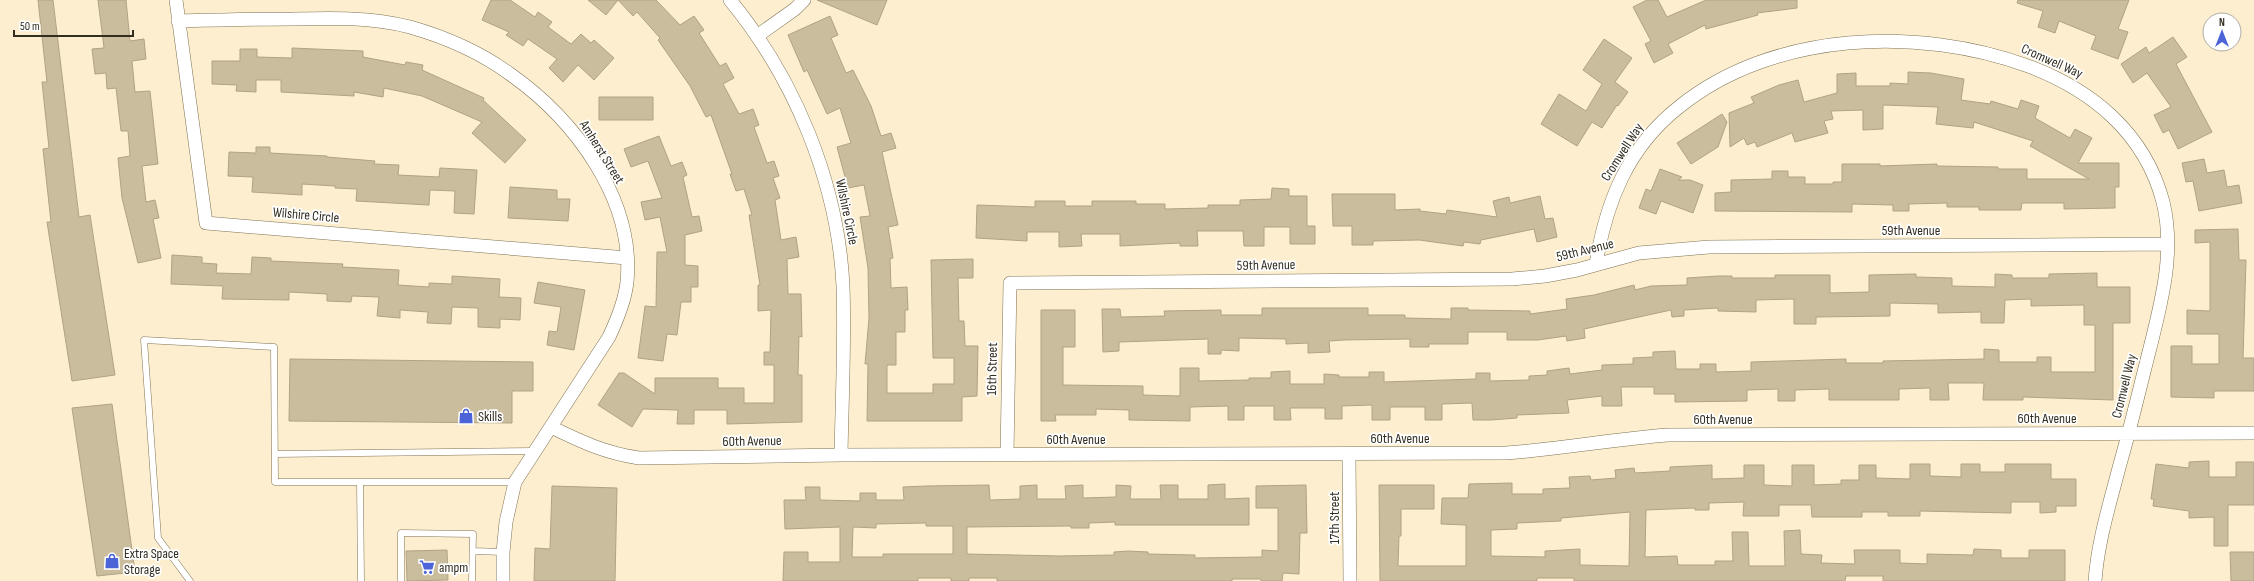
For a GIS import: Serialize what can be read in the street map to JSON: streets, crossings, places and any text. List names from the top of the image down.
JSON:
{
  "streets": {
    "street": [
      "Cromwell Way",
      "Amherst Street",
      "Wilshire Circle",
      "59th Avenue",
      "16th Street",
      "60th Avenue",
      "17th Street"
    ]
  },
  "crossings": [
    ["Cromwell Way", "59th Avenue"],
    ["Cromwell Way", "60th Avenue"],
    ["Amherst Street", "Wilshire Circle"],
    ["Amherst Street", "60th Avenue"],
    ["Wilshire Circle", "60th Avenue"],
    ["59th Avenue", "16th Street"],
    ["16th Street", "60th Avenue"],
    ["60th Avenue", "17th Street"]
  ],
  "places": {
    "shop": ["Skills", "Extra Space Storage"],
    "supermarket": ["ampm"]
  },
  "scale_bar": "50 m",
  "north": "top"
}
